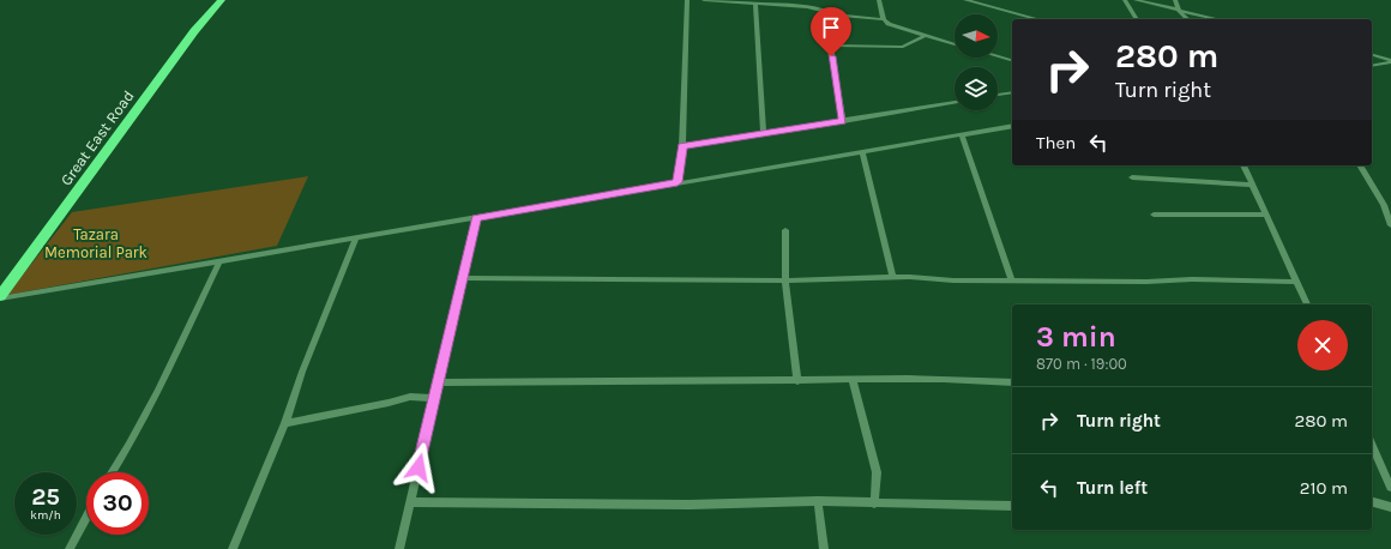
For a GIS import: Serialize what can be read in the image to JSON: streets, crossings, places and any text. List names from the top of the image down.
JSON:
{
  "streets": {
    "highway": ["Great East Road"]
  },
  "parks": ["Tazara Memorial Park"],
  "north": "right",
  "page": {
    "turn": ["280 m", "Turn right"],
    "then": "Then",
    "heading": ["3 min", "870 m · 19:00"],
    "list": [
      {
        "name": "Turn right",
        "value": "280 m"
      },
      {
        "name": "Turn left",
        "value": "210 m"
      }
    ],
    "speed": "25 km/h",
    "limit": "30"
  }
}
